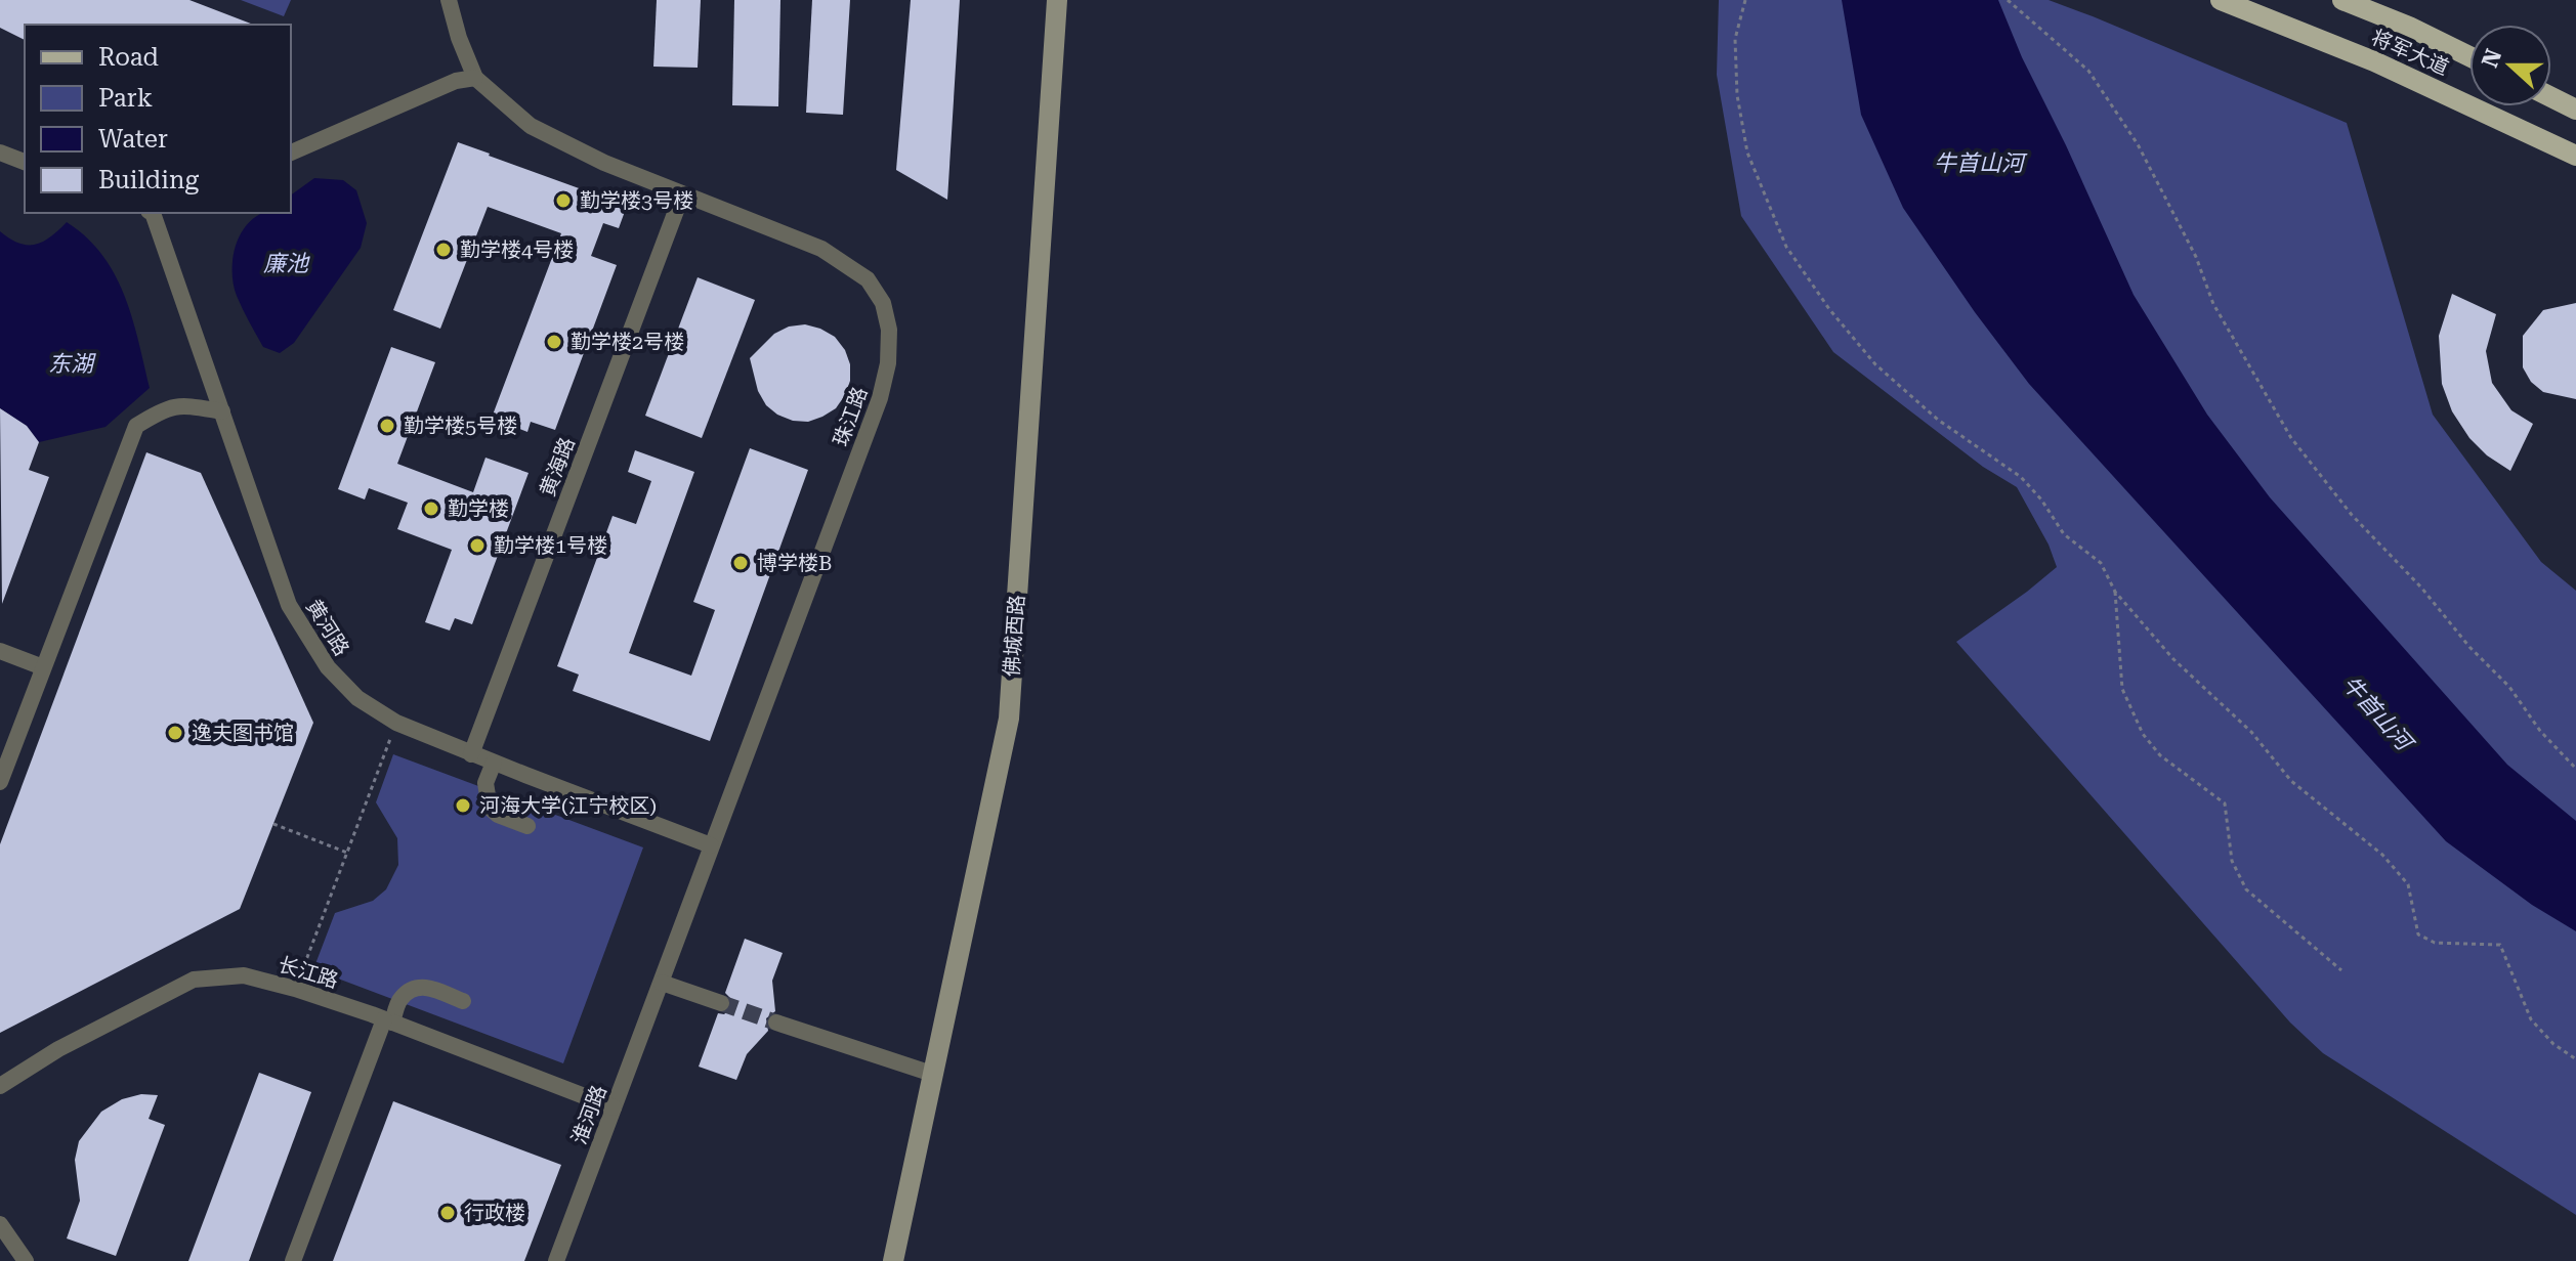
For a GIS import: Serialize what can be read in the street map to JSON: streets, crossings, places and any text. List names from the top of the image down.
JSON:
{
  "streets": {
    "main road": ["将军大道", "佛城西路"],
    "street": [
      "珠江路",
      "黄海路",
      "黄河路",
      "长江路",
      "淮河路"
    ]
  },
  "crossings": [
    ["珠江路", "黄海路"],
    ["珠江路", "黄河路"],
    ["珠江路", "淮河路"],
    ["黄海路", "黄河路"],
    ["长江路", "淮河路"]
  ],
  "water": ["牛首山河", "廉池", "东湖"],
  "places": [
    "勤学楼3号楼",
    "勤学楼4号楼",
    "勤学楼2号楼",
    "勤学楼5号楼",
    "勤学楼",
    "勤学楼1号楼",
    "博学楼B",
    "逸夫图书馆",
    "河海大学(江宁校区)",
    "行政楼"
  ],
  "legend": [
    "Road",
    "Park",
    "Water",
    "Building"
  ],
  "north": "left"
}
